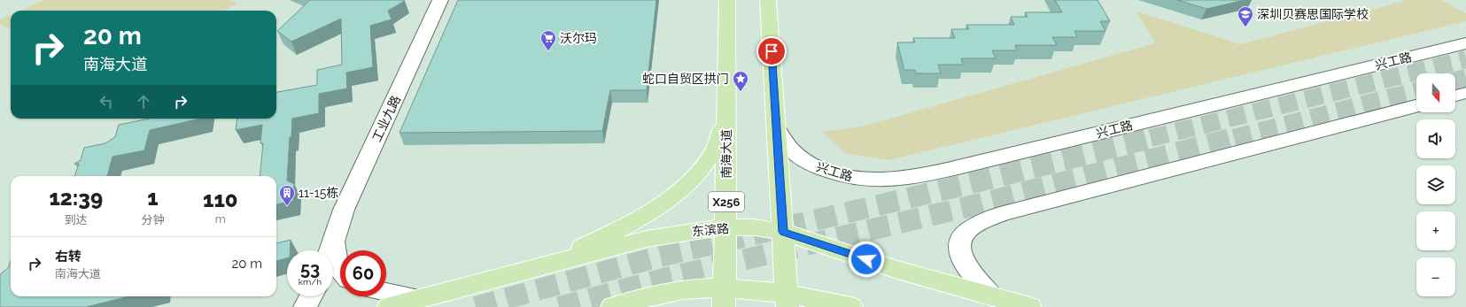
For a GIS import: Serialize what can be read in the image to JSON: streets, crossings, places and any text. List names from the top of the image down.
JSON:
{
  "streets": {
    "main road": ["南海大道", "X256", "东滨路"],
    "street": ["兴工路", "工业九路"]
  },
  "crossings": [
    ["南海大道", "东滨路"]
  ],
  "places": {
    "school or university": ["深圳贝赛思国际学校"],
    "supermarket": ["沃尔玛"],
    "place": ["蛇口自贸区拱门"],
    "building": ["11-15栋"]
  },
  "north": "bottom",
  "page": {
    "turn": ["20 m", "南海大道"],
    "map_buttons": ["+", "−"],
    "eta": [
      "12:39",
      "到达",
      "1",
      "分钟",
      "110",
      "m"
    ],
    "list": [
      {
        "name": "右转",
        "note": "南海大道",
        "value": "20 m"
      }
    ],
    "speed": "53 km/h",
    "limit": "60"
  }
}
